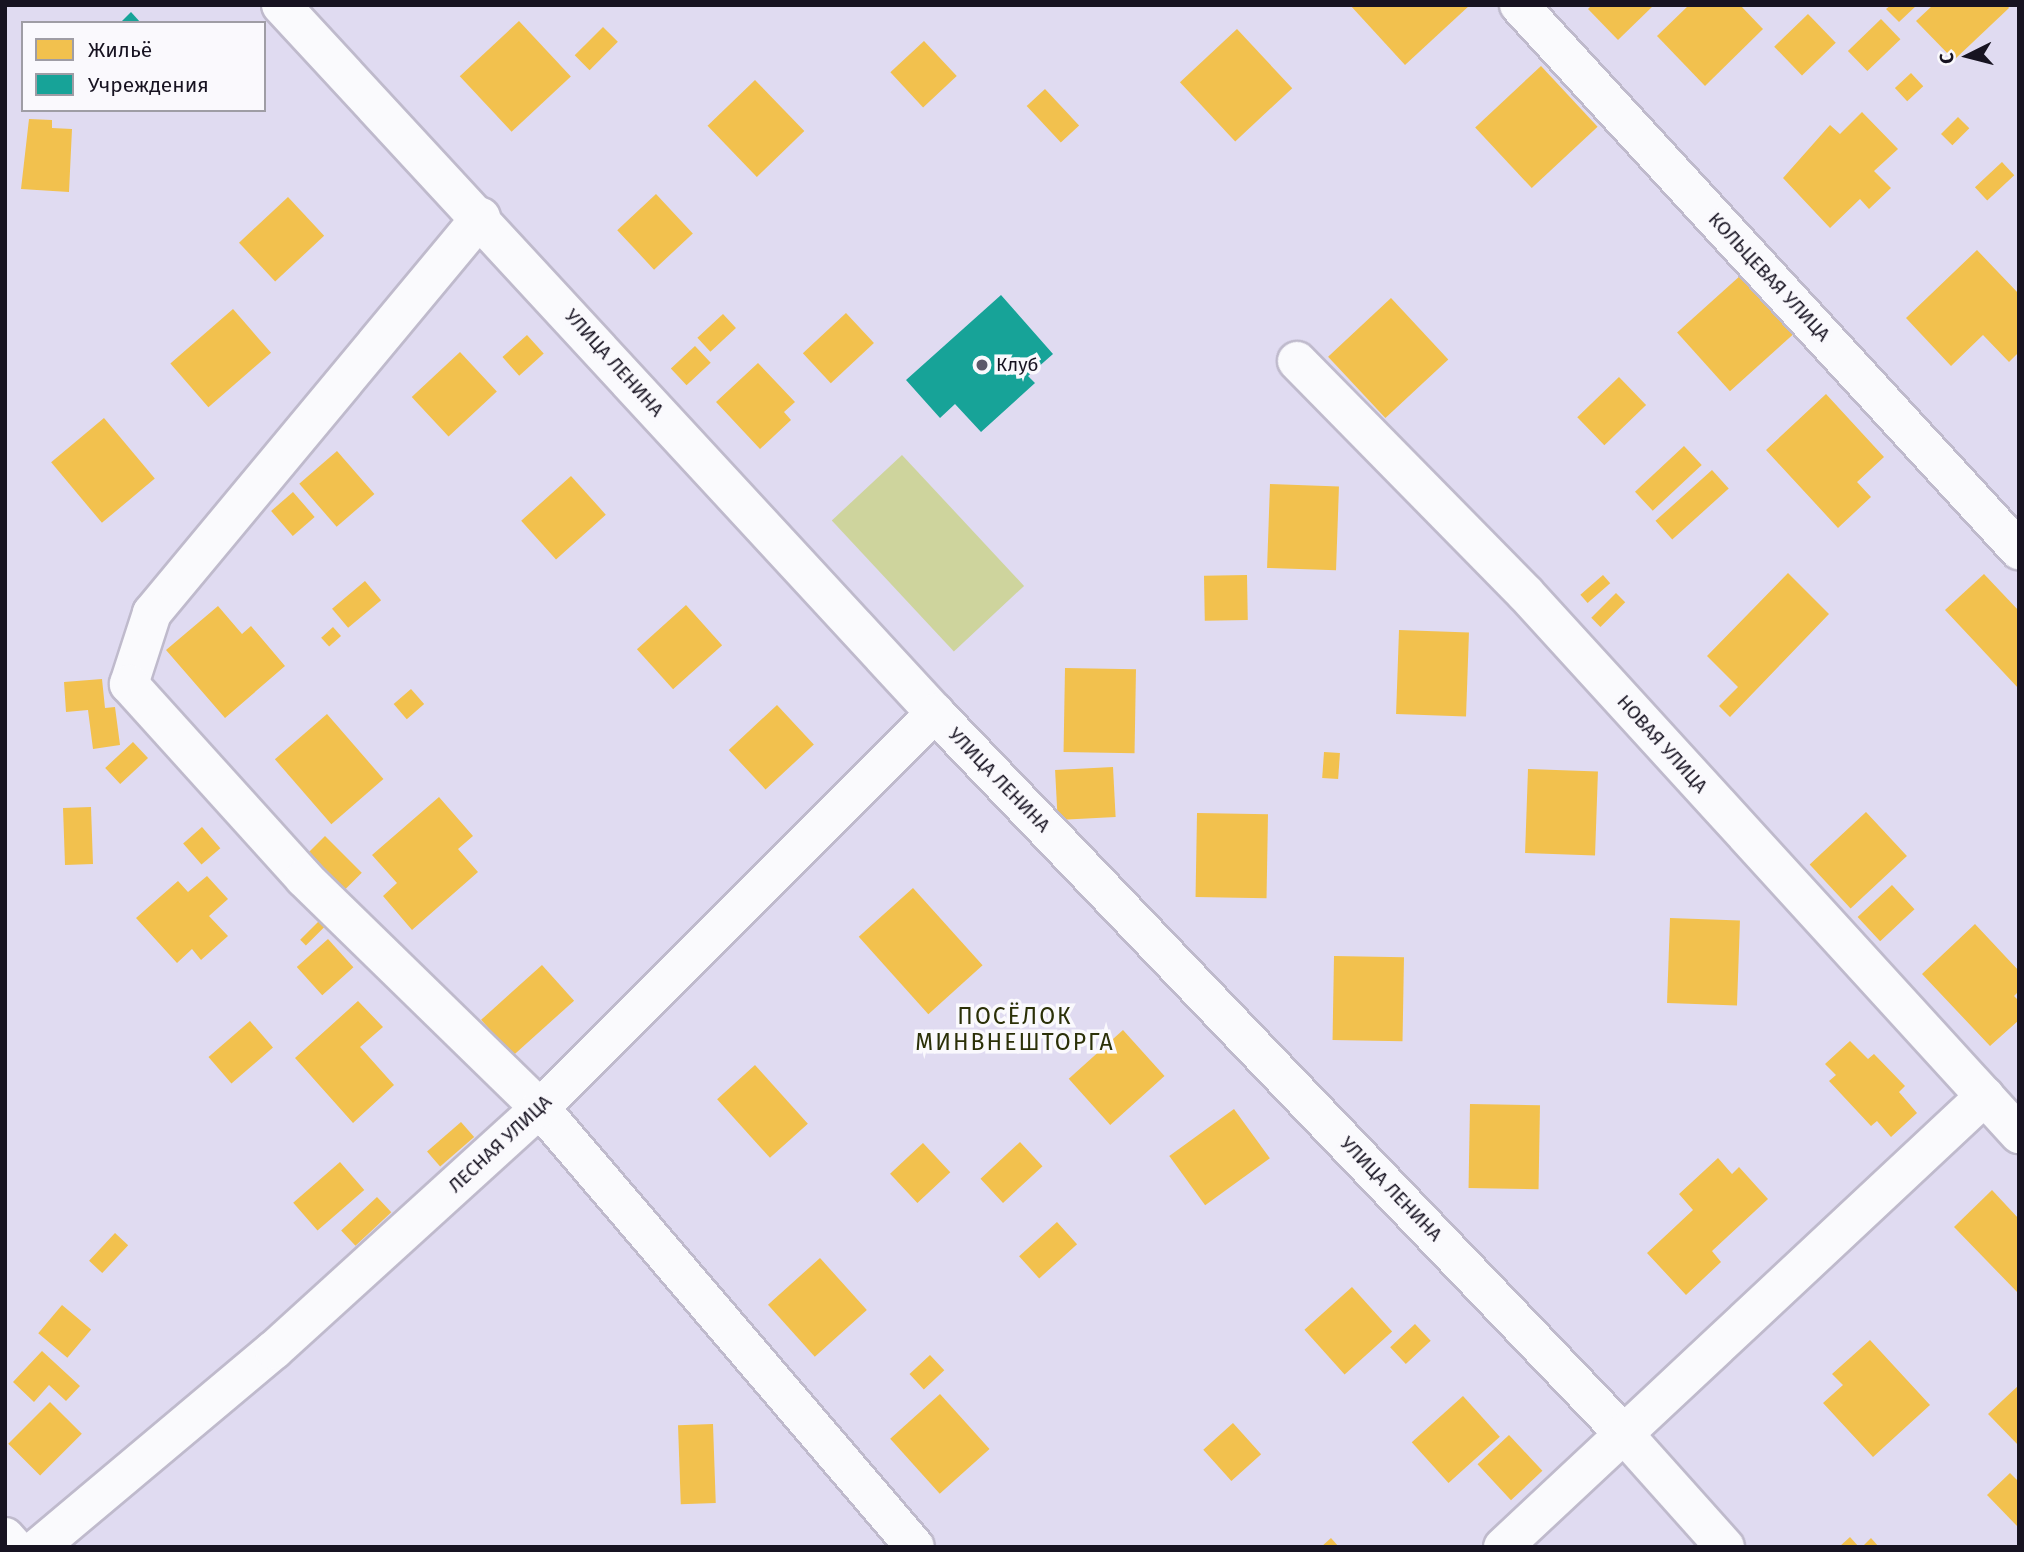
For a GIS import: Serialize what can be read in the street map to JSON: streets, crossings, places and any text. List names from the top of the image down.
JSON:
{
  "streets": {
    "street": [
      "КОЛЬЦЕВАЯ УЛИЦА",
      "УЛИЦА ЛЕНИНА",
      "НОВАЯ УЛИЦА",
      "ЛЕСНАЯ УЛИЦА"
    ]
  },
  "crossings": [
    ["УЛИЦА ЛЕНИНА", "ЛЕСНАЯ УЛИЦА"]
  ],
  "districts": ["ПОСЁЛОК МИНВНЕШТОРГА"],
  "places": ["Клуб"],
  "legend": ["Жильё", "Учреждения"],
  "north": "left"
}
